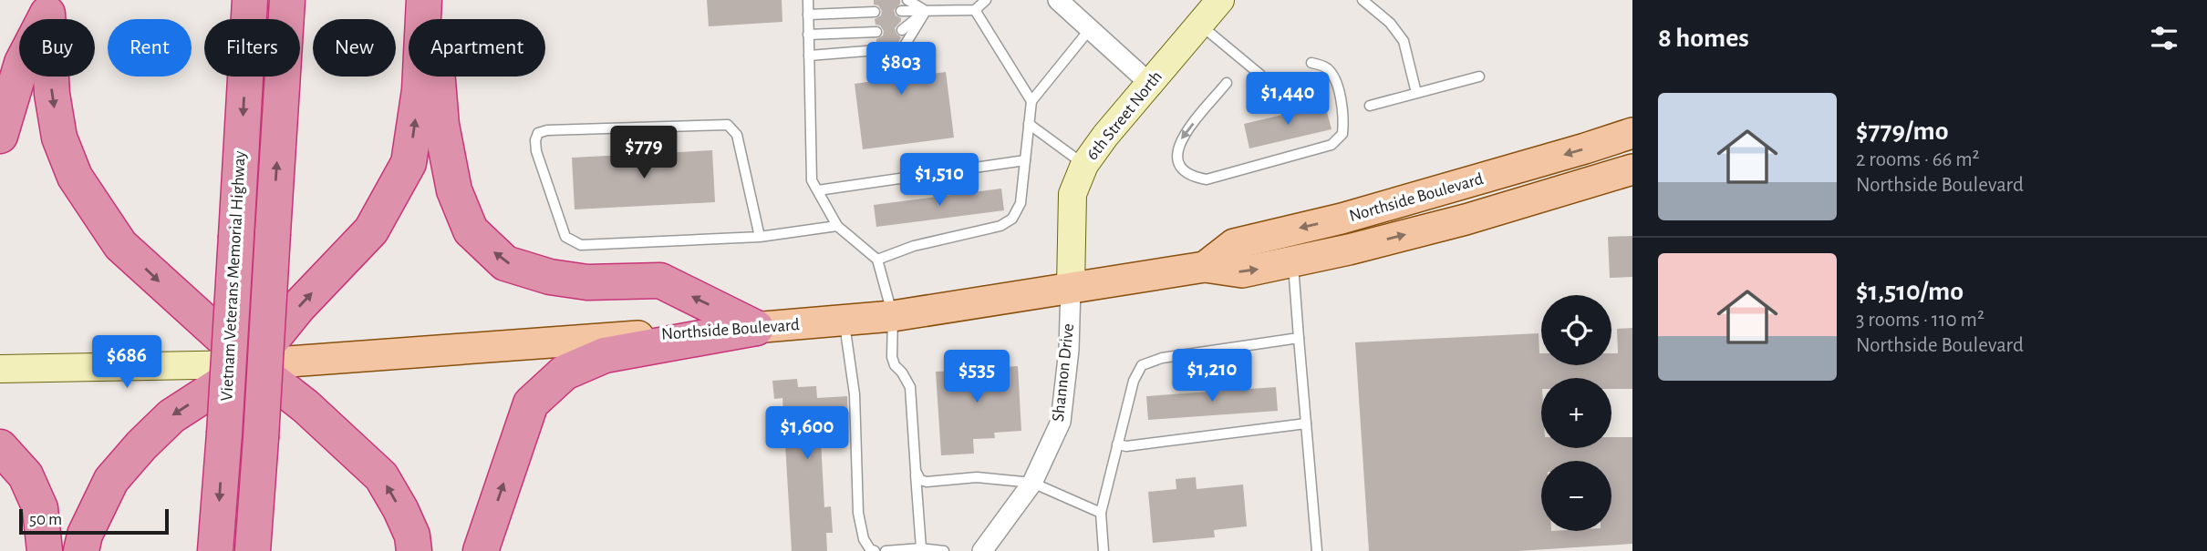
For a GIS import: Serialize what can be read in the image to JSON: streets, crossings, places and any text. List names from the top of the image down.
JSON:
{
  "streets": {
    "highway": ["Vietnam Veterans Memorial Highway"],
    "main road": ["Northside Boulevard"],
    "street": ["6th Street North", "Shannon Drive"]
  },
  "crossings": [
    ["6th Street North", "Northside Boulevard"],
    ["6th Street North", "Shannon Drive"],
    ["Northside Boulevard", "Shannon Drive"]
  ],
  "scale_bar": "50 m",
  "page": {
    "heading": "8 homes",
    "chip": [
      "Buy",
      "Rent",
      "Filters",
      "New",
      "Apartment"
    ],
    "price": [
      "$803",
      "$1,440",
      "$779",
      "$1,510",
      "$686",
      "$1,210",
      "$535",
      "$1,600"
    ],
    "list": [
      {
        "name": "$779/mo",
        "note": "2 rooms · 66 m² · Northside Boulevard"
      },
      {
        "name": "$1,510/mo",
        "note": "3 rooms · 110 m² · Northside Boulevard"
      }
    ],
    "map_buttons": ["+", "−"],
    "scale": "50 m"
  }
}
